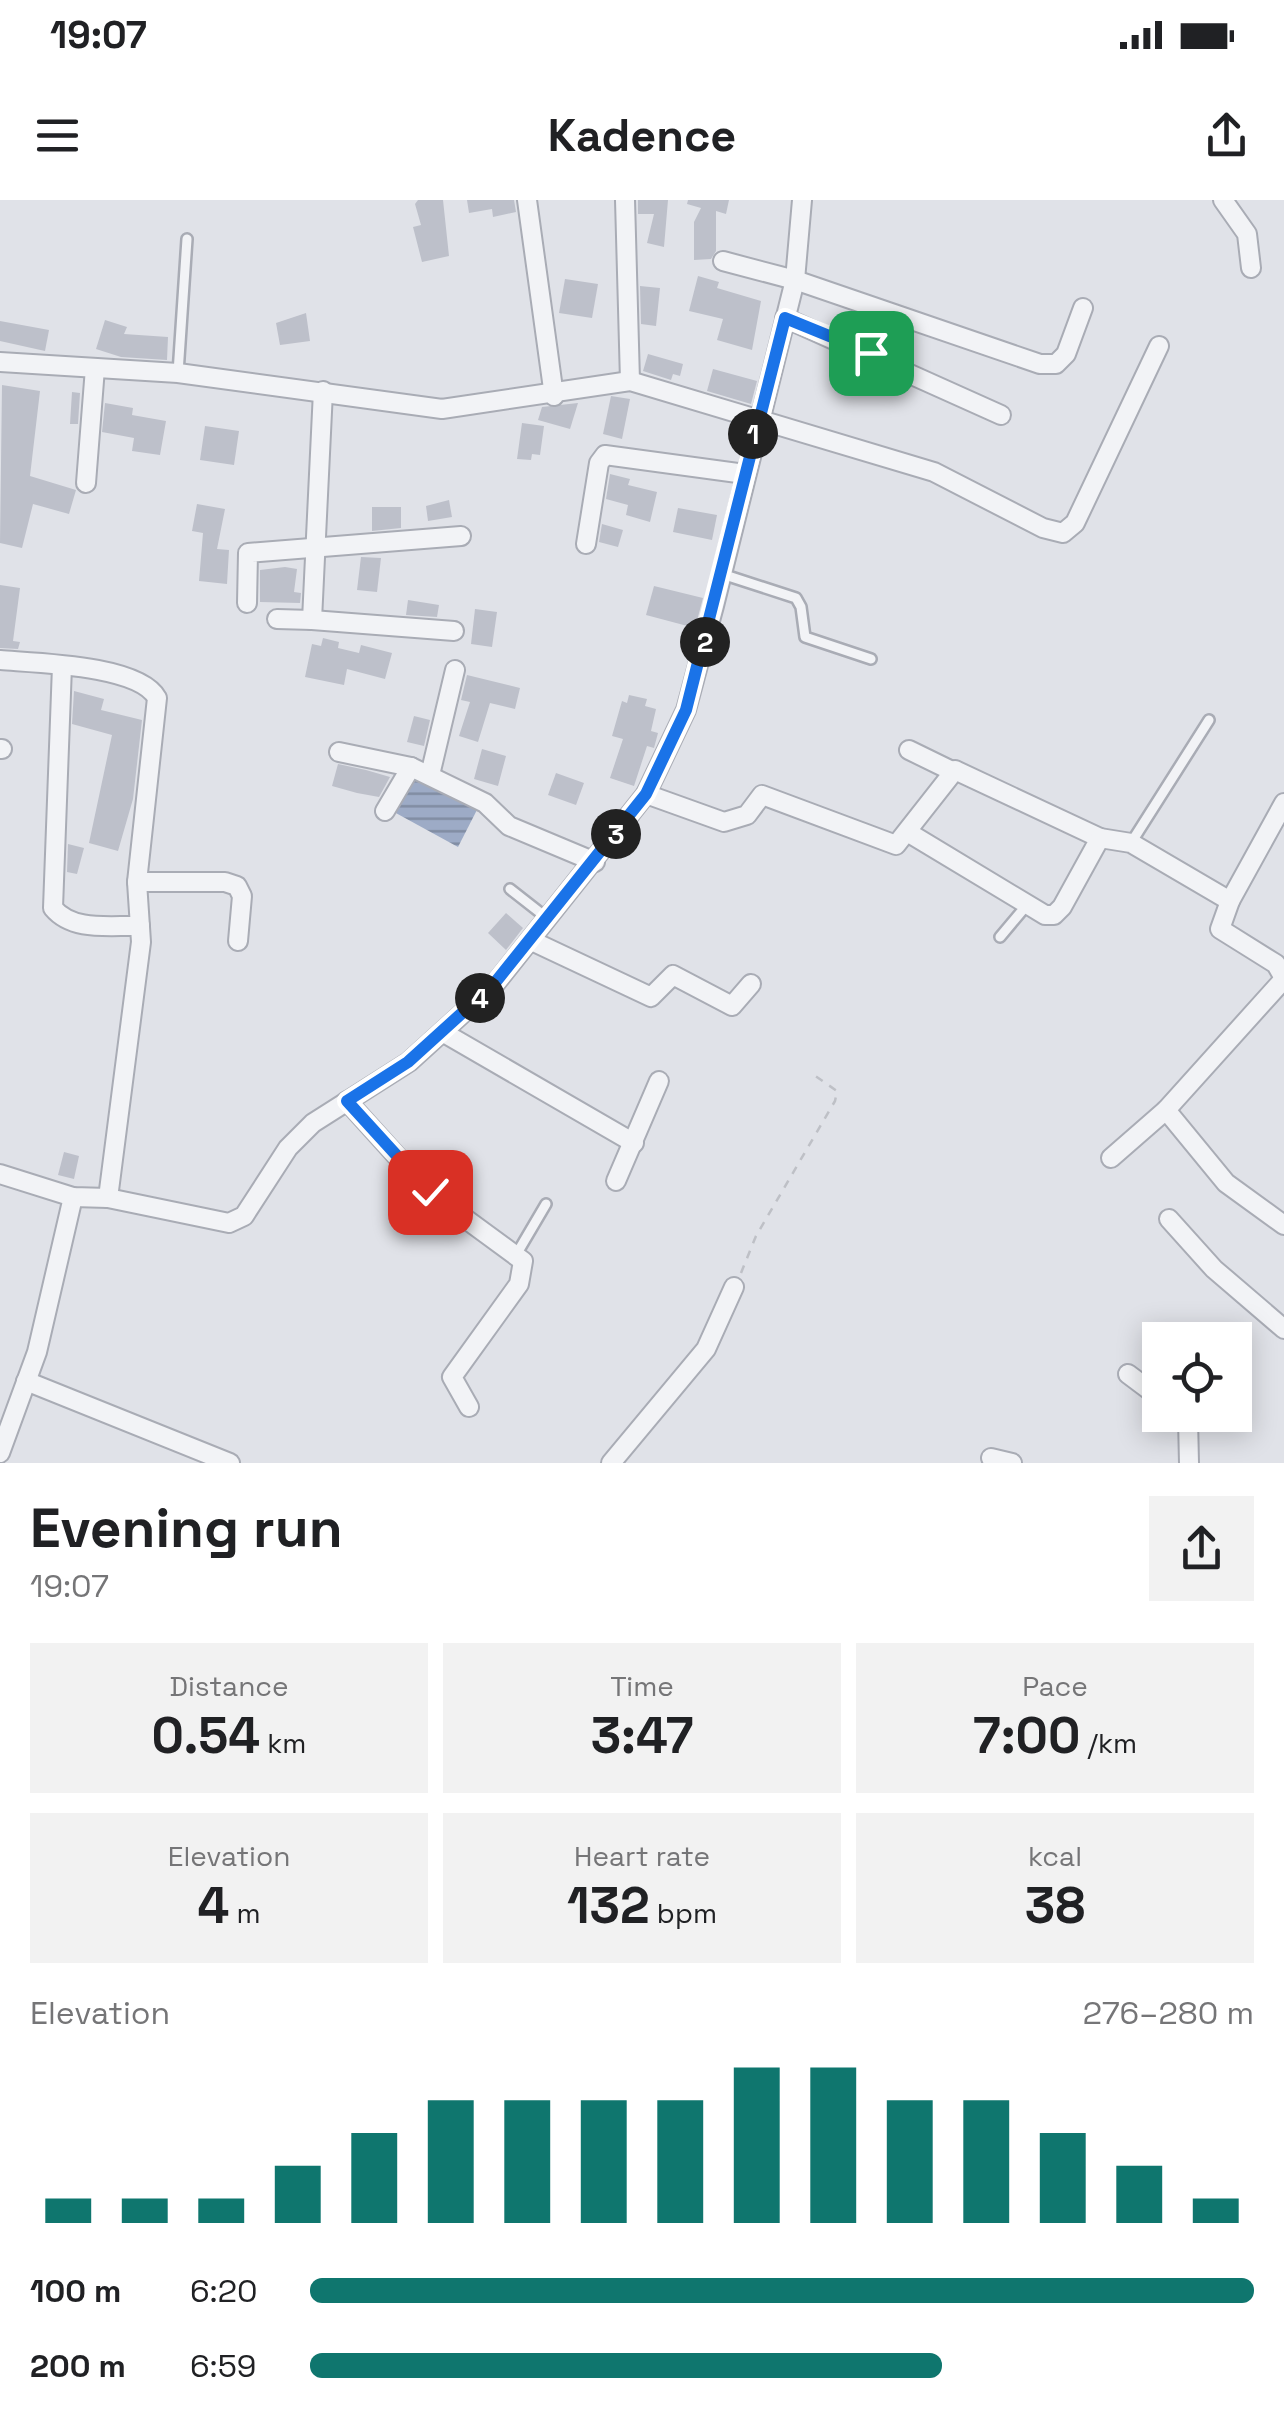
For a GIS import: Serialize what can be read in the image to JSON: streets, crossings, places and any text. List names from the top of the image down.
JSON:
{
  "page": {
    "status": "19:07",
    "header": "Kadence",
    "pins": [
      "1",
      "2",
      "3",
      "4"
    ],
    "heading": ["Evening run", "19:07"],
    "stats": [
      ["Distance", "0.54 km"],
      ["Time", "3:47"],
      ["Pace", "7:00 /km"],
      ["Elevation", "4 m"],
      ["Heart rate", "132 bpm"],
      ["kcal", "38"]
    ],
    "chart": ["Elevation", "276–280 m"],
    "list": [
      {
        "name": "100 m",
        "note": "6:20"
      },
      {
        "name": "200 m",
        "note": "6:59"
      }
    ]
  }
}
